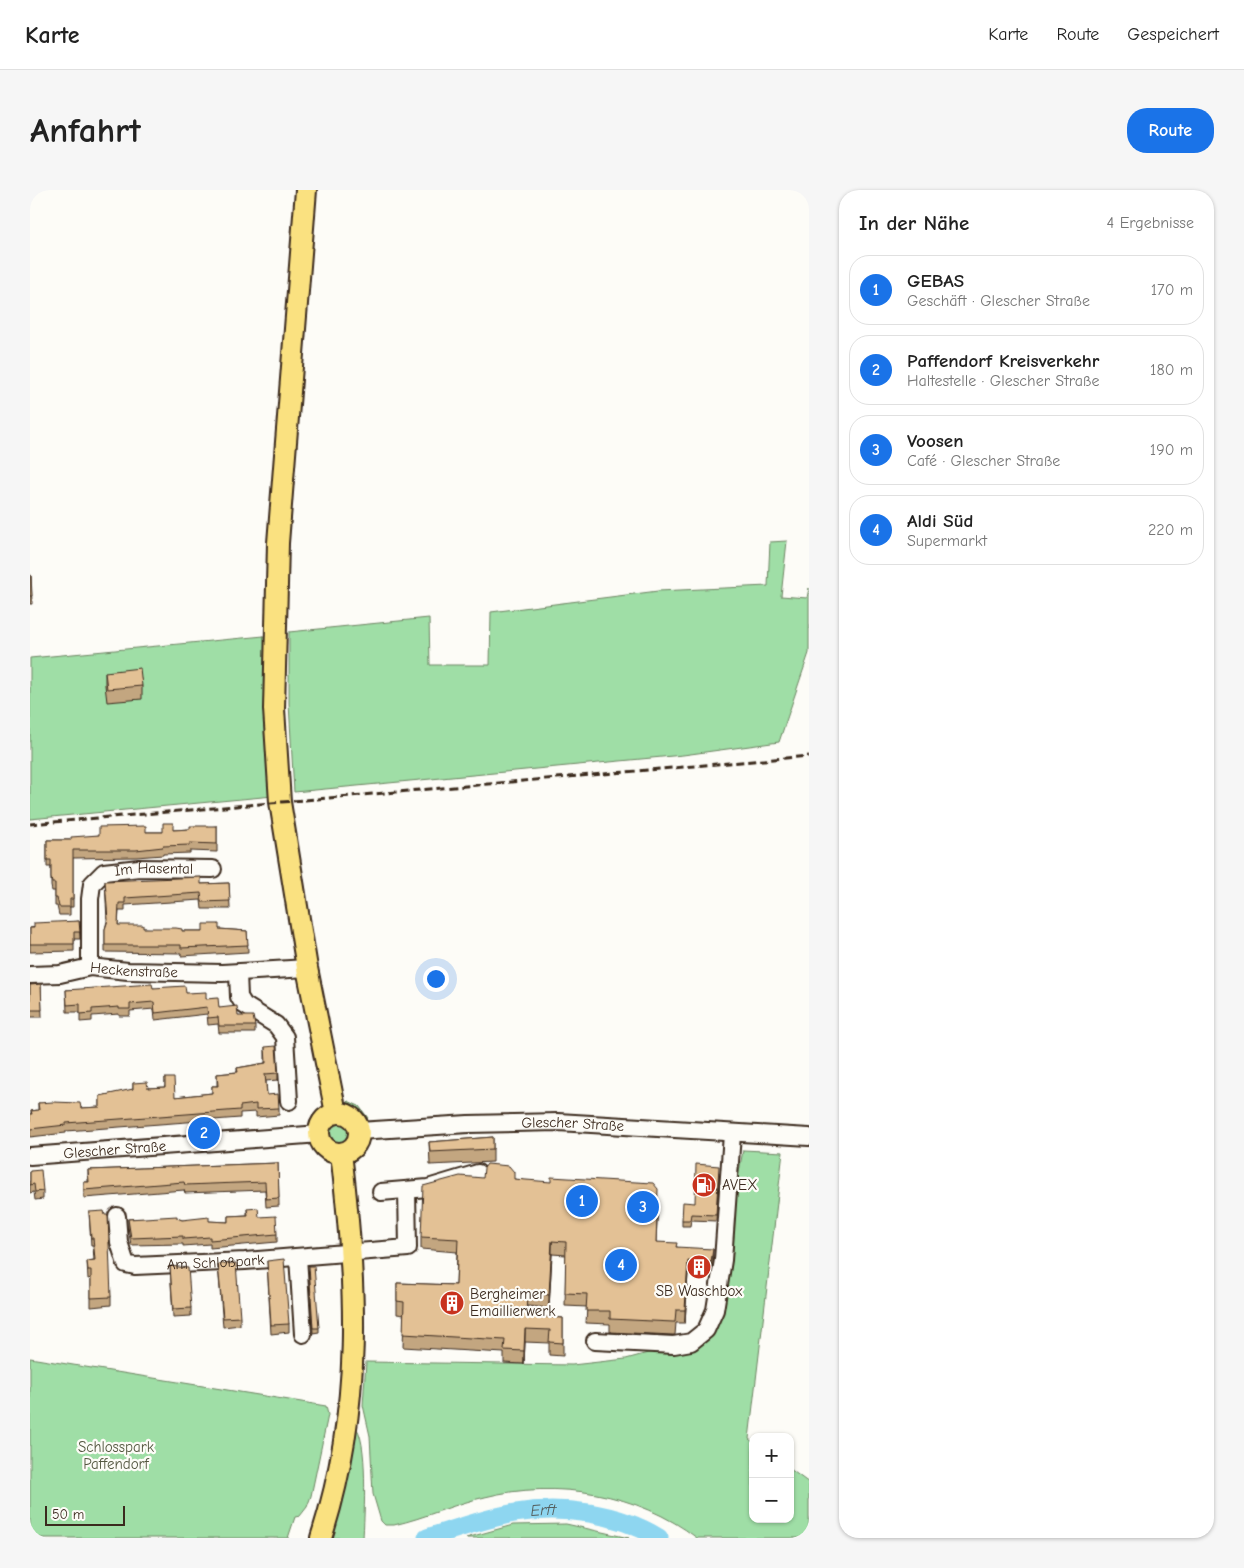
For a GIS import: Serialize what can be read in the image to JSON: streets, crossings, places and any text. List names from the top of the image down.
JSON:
{
  "streets": {
    "street": [
      "Im Hasental",
      "Heckenstraße",
      "Glescher Straße",
      "Am Schloßpark"
    ]
  },
  "crossings": [
    ["Im Hasental", "Heckenstraße"]
  ],
  "water": ["Erft"],
  "parks": ["Schlosspark Paffendorf"],
  "places": {
    "fuel station": ["AVEX"],
    "building": ["SB Waschbox", "Bergheimer Emaillierwerk"]
  },
  "scale_bar": "50 m",
  "page": {
    "header": "Karte",
    "nav": ["Karte", "Route", "Gespeichert"],
    "buttons": "Route",
    "title": "Anfahrt",
    "heading": ["In der Nähe", "4 Ergebnisse"],
    "list": [
      {
        "mark": "1",
        "name": "GEBAS",
        "note": "Geschäft · Glescher Straße",
        "value": "170 m"
      },
      {
        "mark": "2",
        "name": "Paffendorf Kreisverkehr",
        "note": "Haltestelle · Glescher Straße",
        "value": "180 m"
      },
      {
        "mark": "3",
        "name": "Voosen",
        "note": "Café · Glescher Straße",
        "value": "190 m"
      },
      {
        "mark": "4",
        "name": "Aldi Süd",
        "note": "Supermarkt",
        "value": "220 m"
      }
    ],
    "pins": [
      "2",
      "1",
      "3",
      "4"
    ],
    "map_buttons": ["+", "−"],
    "scale": "50 m"
  }
}
